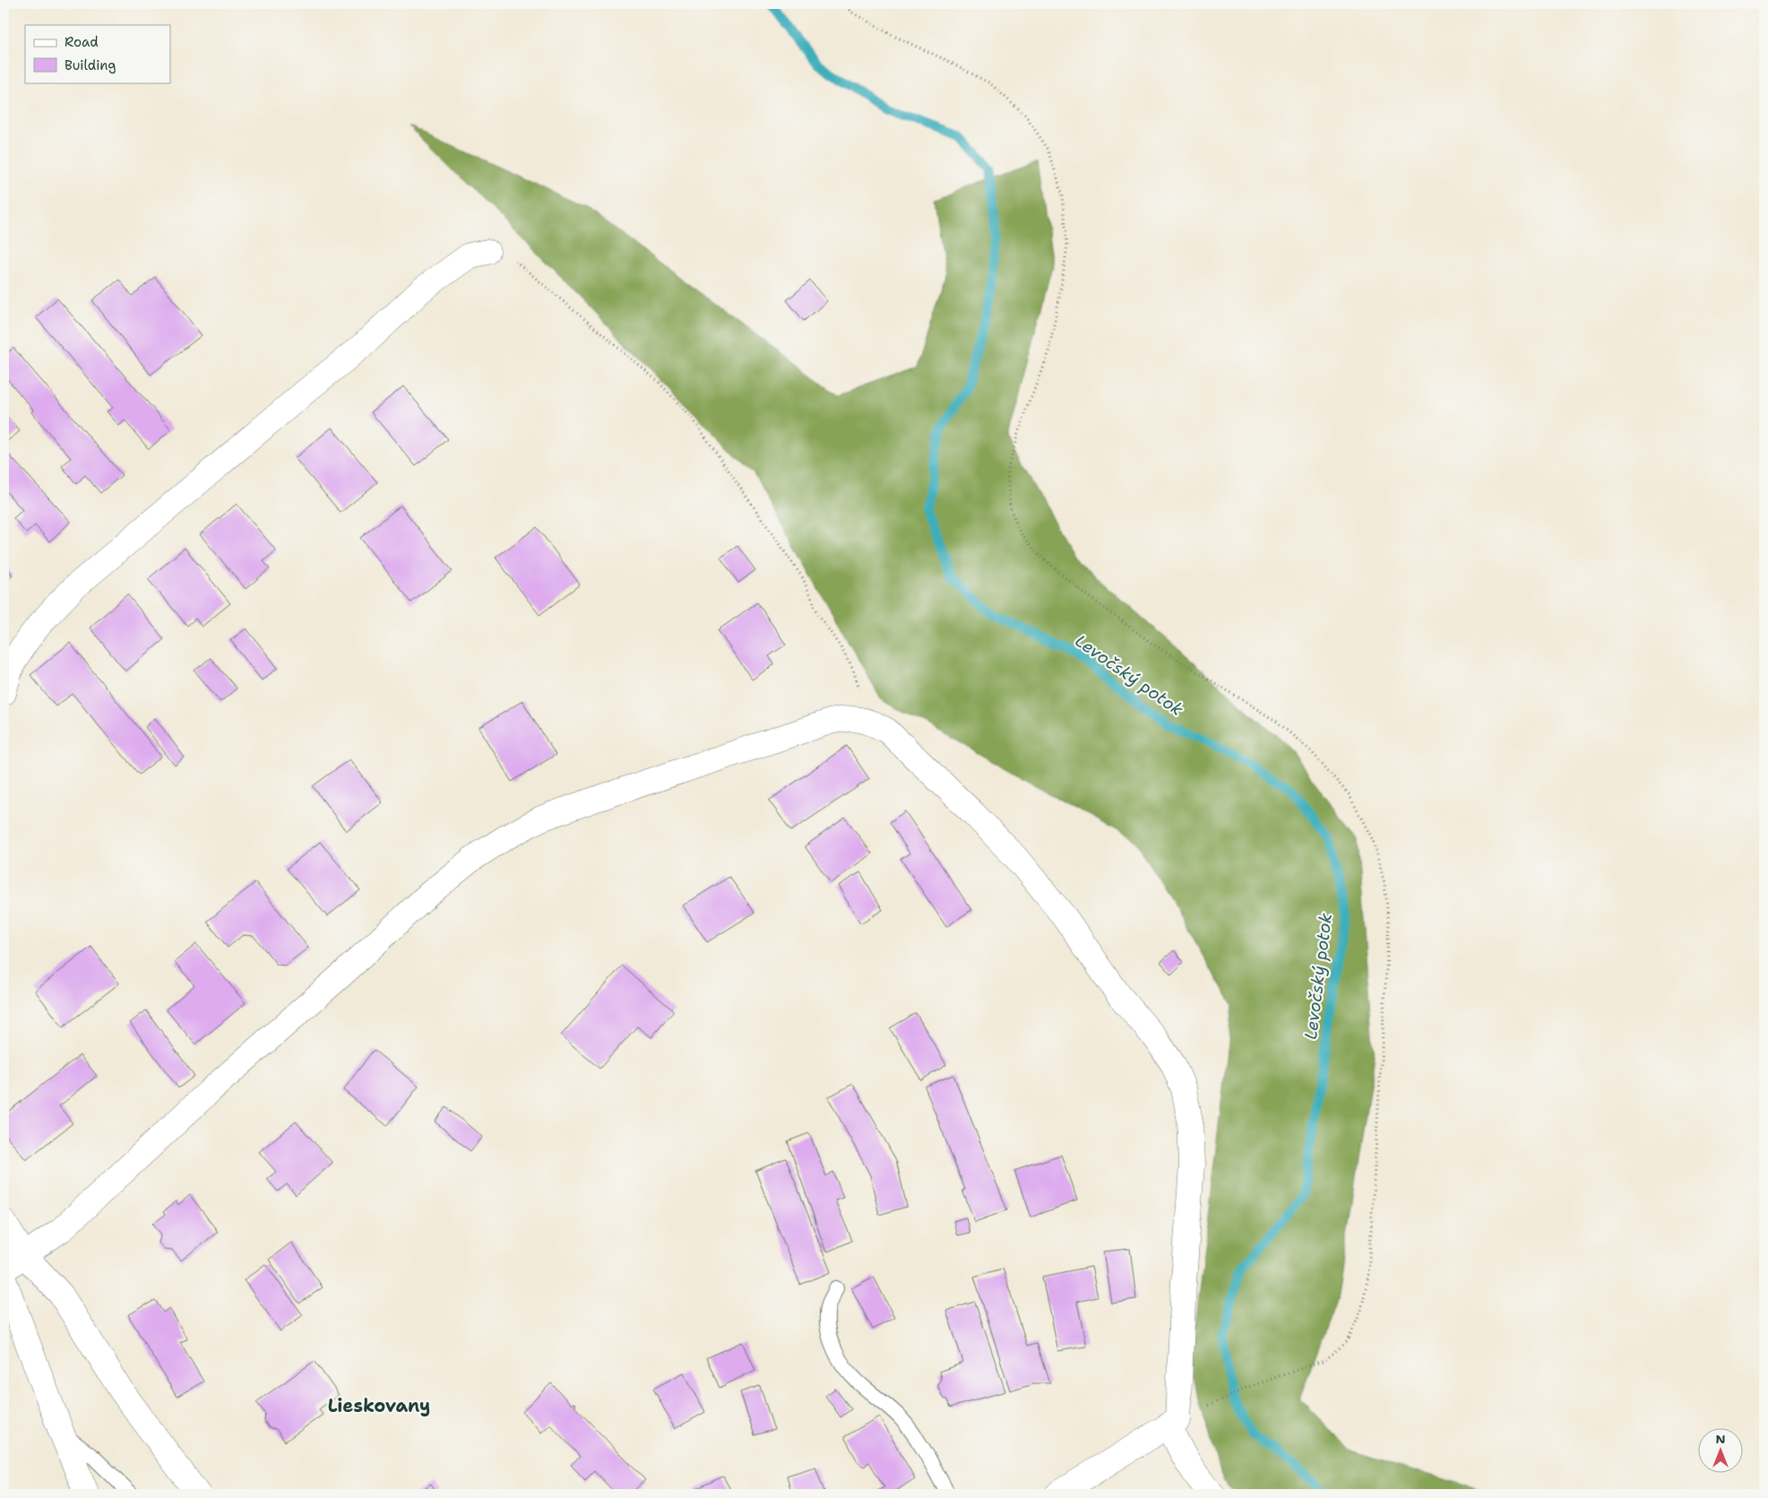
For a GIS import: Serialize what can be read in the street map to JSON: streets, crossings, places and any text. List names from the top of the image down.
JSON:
{
  "districts": ["Lieskovany"],
  "water": ["Levočský potok"],
  "legend": ["Road", "Building"],
  "north": "top"
}
